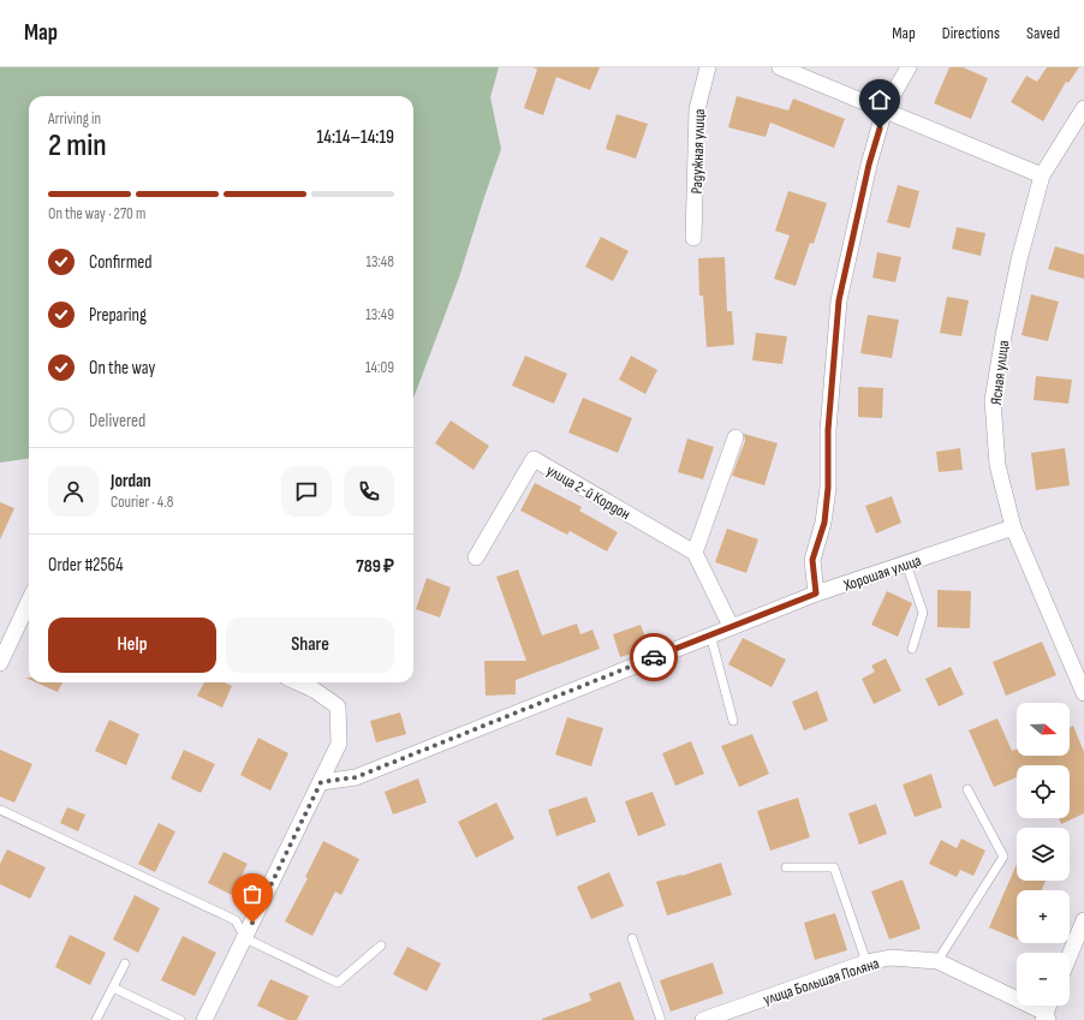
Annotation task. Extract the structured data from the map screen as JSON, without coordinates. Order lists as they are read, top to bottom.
{
  "streets": {
    "street": [
      "Радужная улица",
      "Ясная улица",
      "улица 2-й Кордон",
      "Хорошая улица",
      "улица Большая Поляна"
    ]
  },
  "crossings": [
    ["Ясная улица", "Хорошая улица"]
  ],
  "north": "right",
  "page": {
    "header": "Map",
    "nav": ["Map", "Directions", "Saved"],
    "heading": ["2 min", "Arriving in", "14:14–14:19"],
    "panel": [
      "Jordan",
      "Courier · 4.8",
      "Order #2564",
      "789 ₽"
    ],
    "bar": "On the way · 270 m",
    "list": [
      ["Confirmed", "13:48"],
      ["Preparing", "13:49"],
      ["On the way", "14:09"],
      "Delivered"
    ],
    "buttons": ["Help", "Share"],
    "map_buttons": ["+", "−"]
  }
}
